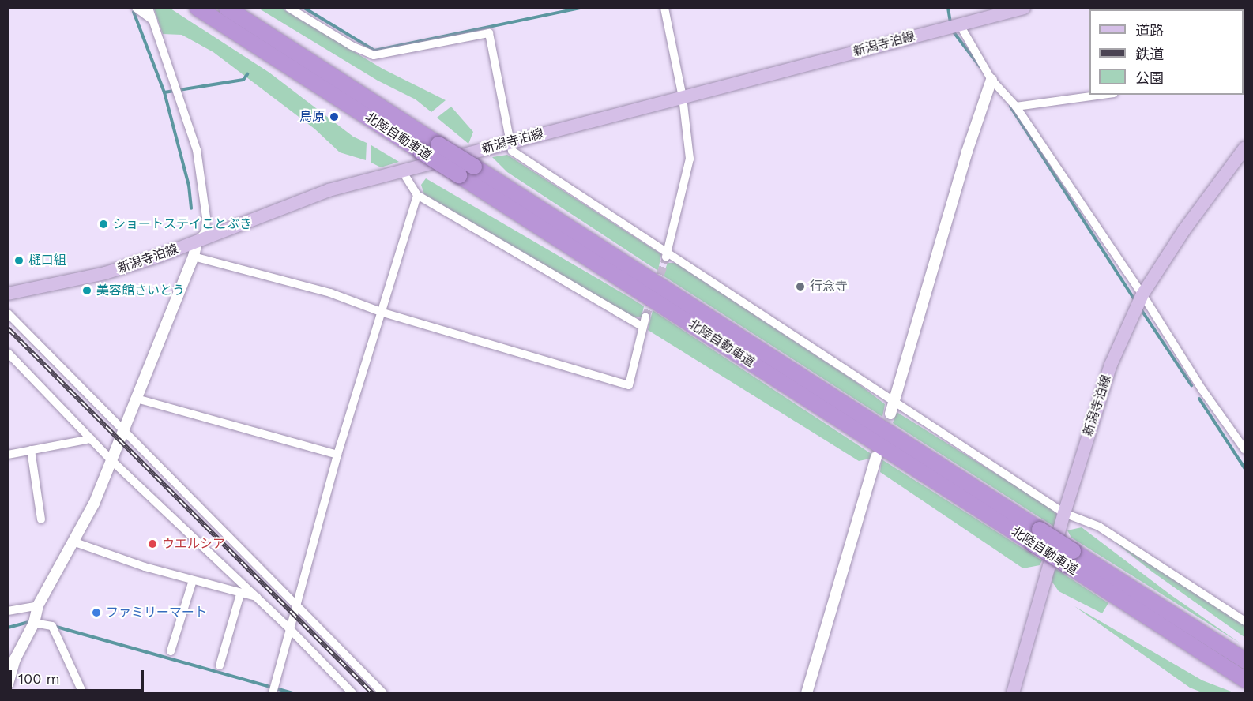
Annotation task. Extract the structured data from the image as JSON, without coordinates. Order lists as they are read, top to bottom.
{
  "streets": {
    "highway": ["北陸自動車道"],
    "main road": ["新潟寺泊線"]
  },
  "places": [
    "鳥原",
    "ショートステイことぶき",
    "樋口組",
    "行念寺",
    "美容館さいとう",
    "ウエルシア",
    "ファミリーマート"
  ],
  "legend": ["道路", "鉄道", "公園"],
  "scale_bar": "100 m"
}
